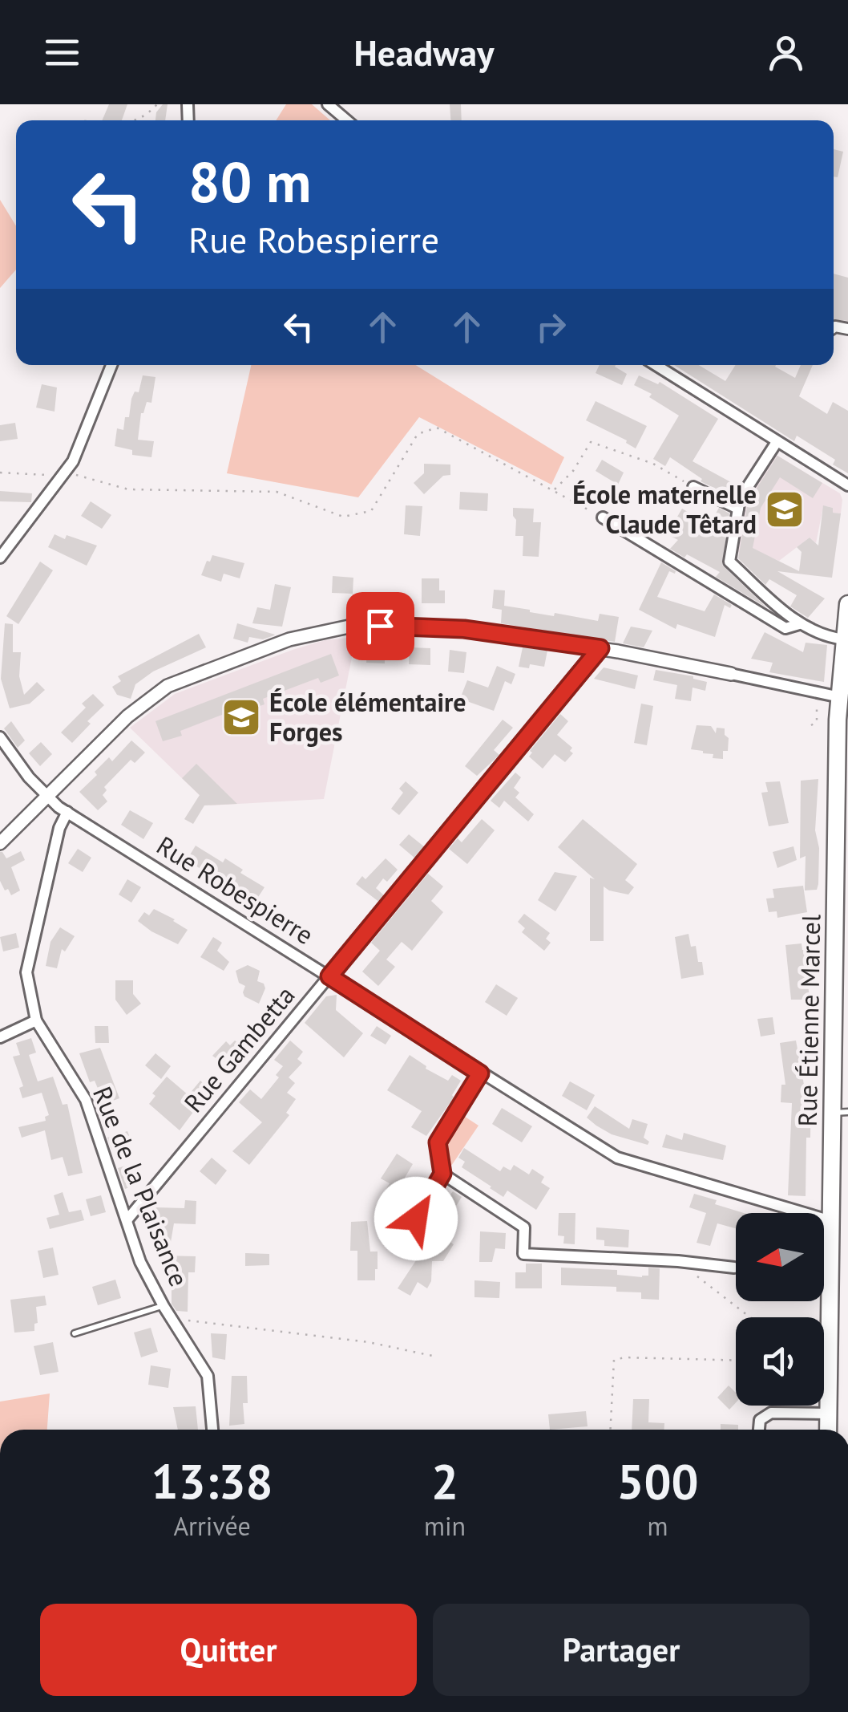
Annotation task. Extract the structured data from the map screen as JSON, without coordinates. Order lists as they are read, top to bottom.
{
  "streets": {
    "main road": ["Rue Étienne Marcel"],
    "street": ["Rue Robespierre", "Rue Gambetta", "Rue de la Plaisance"]
  },
  "crossings": [
    ["Rue Robespierre", "Rue Étienne Marcel"],
    ["Rue Robespierre", "Rue Gambetta"],
    ["Rue Robespierre", "Rue de la Plaisance"],
    ["Rue Gambetta", "Rue de la Plaisance"]
  ],
  "places": {
    "school or university": ["École maternelle Claude Têtard", "École élémentaire Forges"]
  },
  "north": "left",
  "page": {
    "header": "Headway",
    "turn": ["80 m", "Rue Robespierre"],
    "eta": [
      "13:38",
      "Arrivée",
      "2",
      "min",
      "500",
      "m"
    ],
    "buttons": ["Quitter", "Partager"]
  }
}
